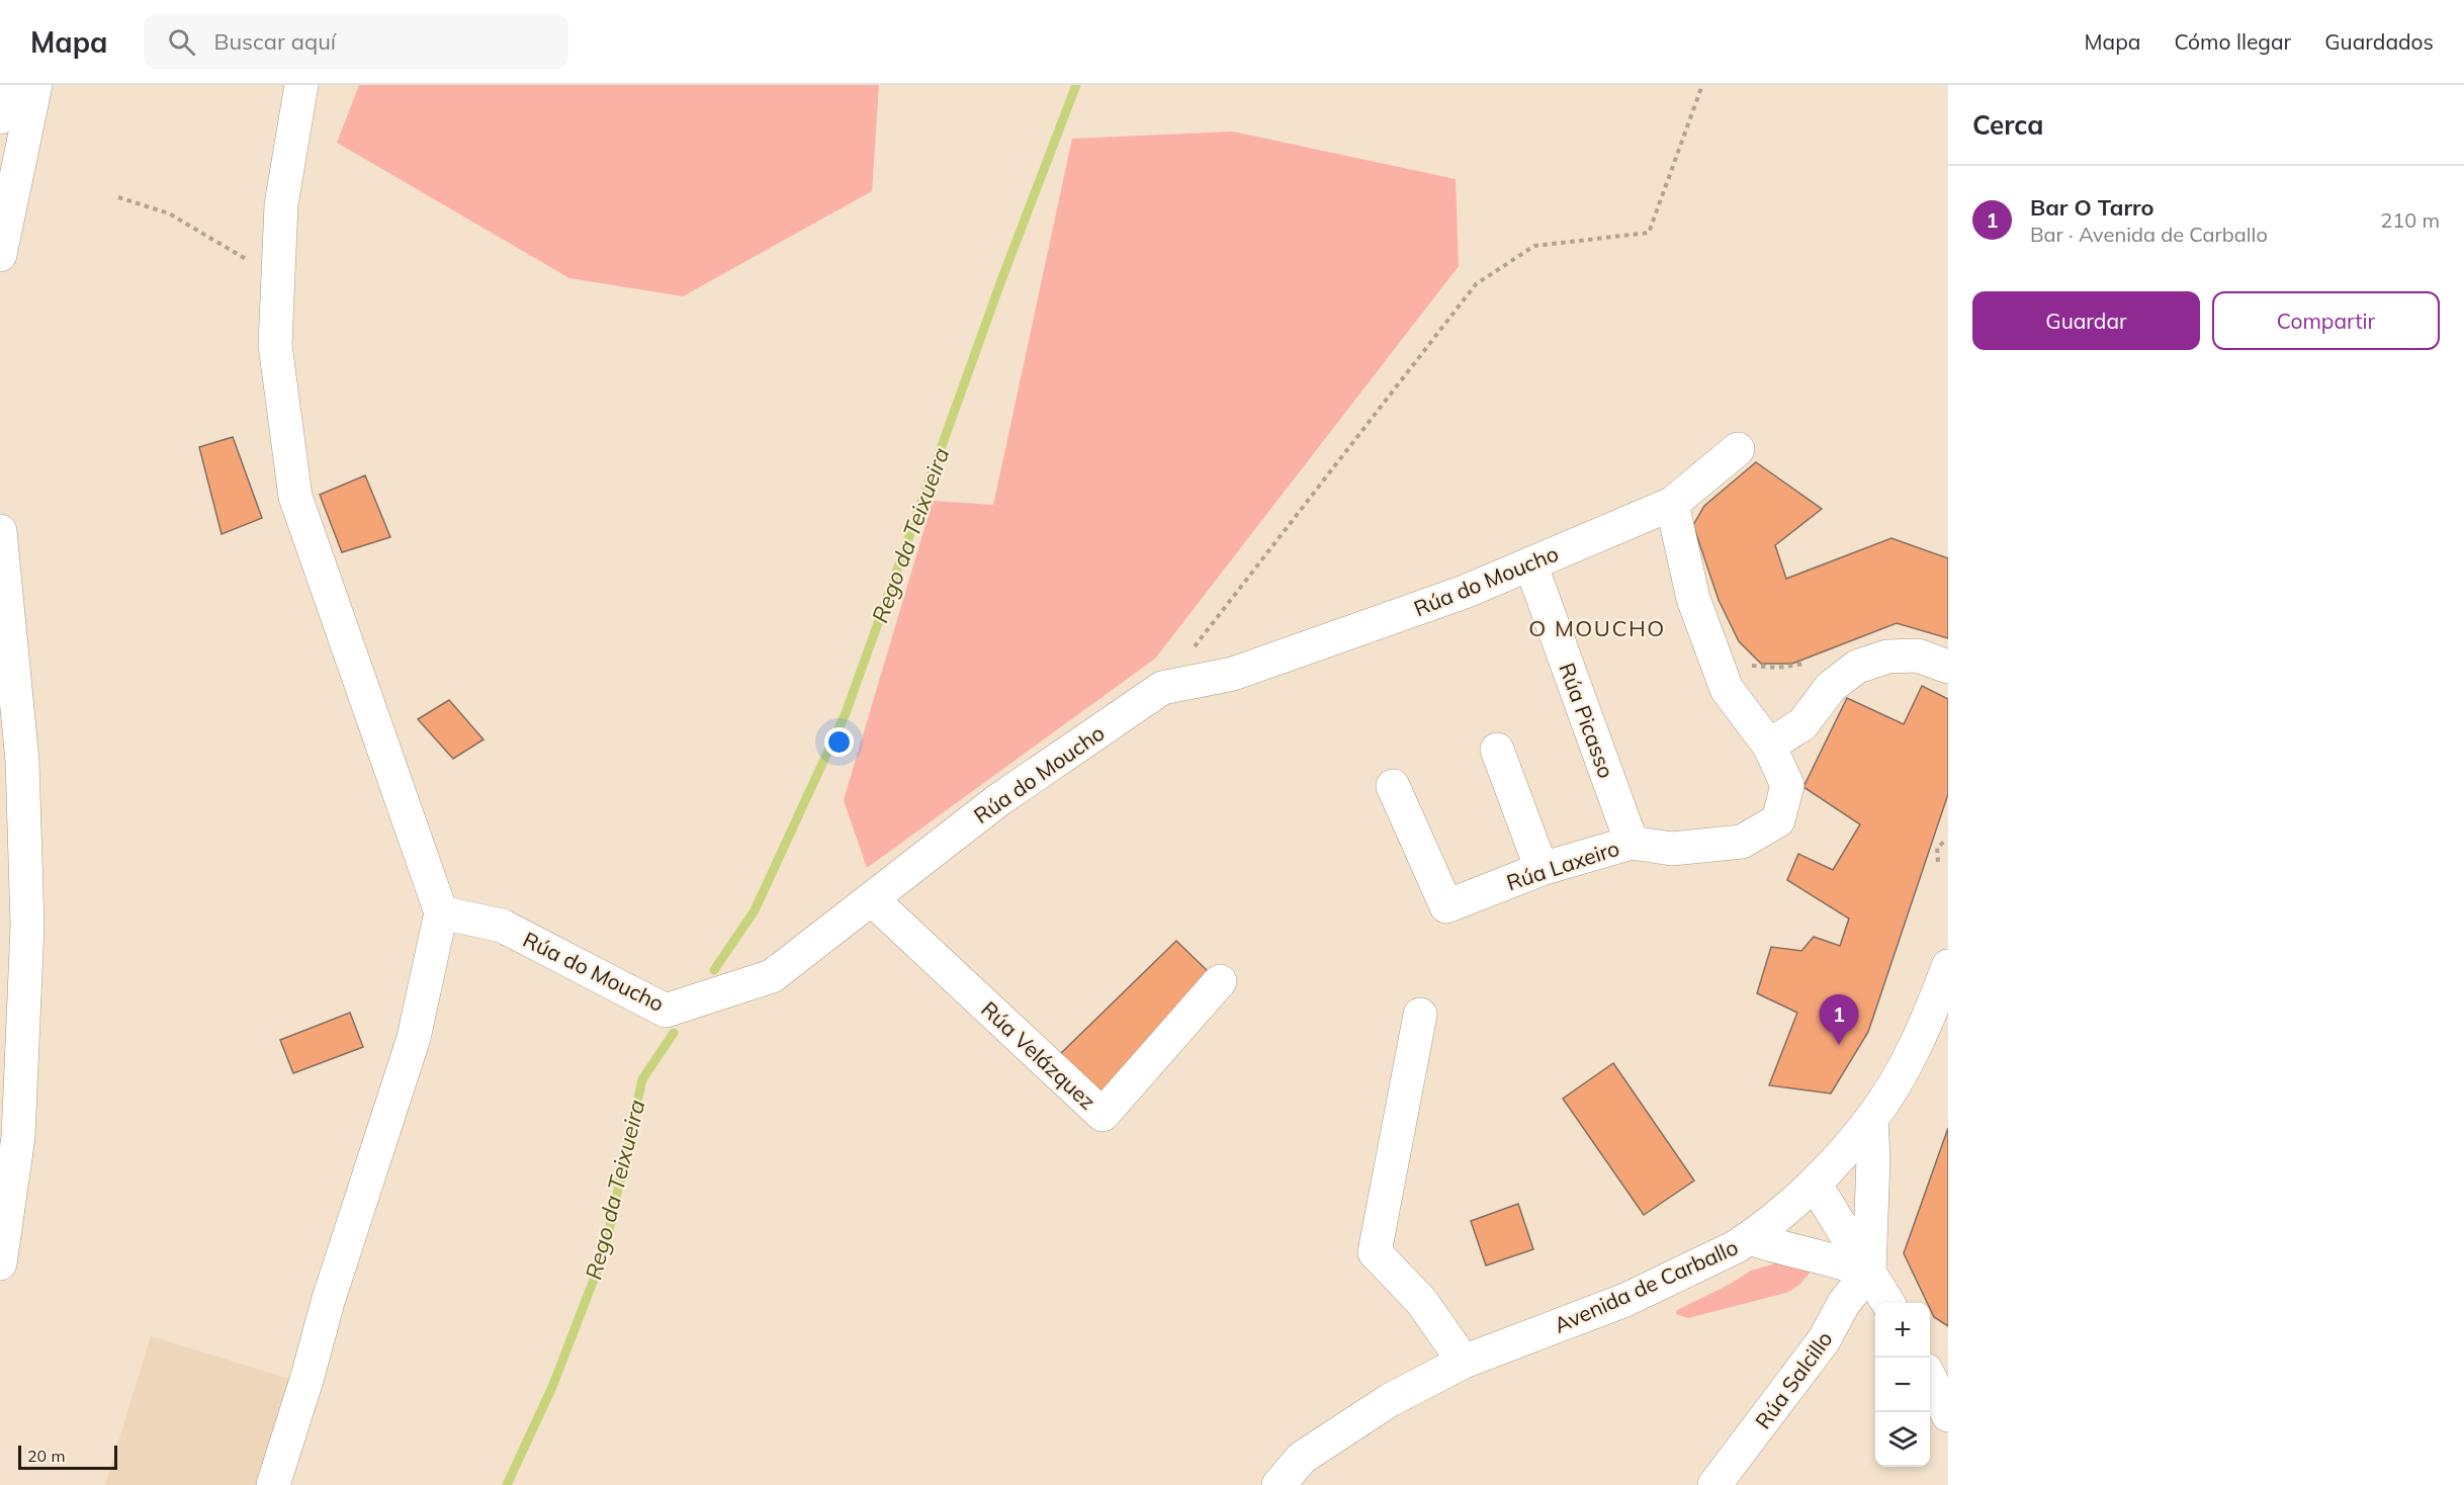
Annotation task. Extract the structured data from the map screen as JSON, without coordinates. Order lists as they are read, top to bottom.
{
  "streets": {
    "main road": [
      "Rúa do Moucho",
      "Rúa Picasso",
      "Rúa Laxeiro",
      "Rúa Velázquez",
      "Avenida de Carballo",
      "Rúa Salcillo"
    ]
  },
  "crossings": [
    ["Rúa do Moucho", "Rúa Picasso"],
    ["Rúa do Moucho", "Rúa Velázquez"],
    ["Rúa Picasso", "Rúa Laxeiro"]
  ],
  "districts": ["O MOUCHO"],
  "water": ["Rego da Teixueira"],
  "scale_bar": "20 m",
  "page": {
    "header": "Mapa",
    "search": "Buscar aquí",
    "nav": ["Mapa", "Cómo llegar", "Guardados"],
    "heading": "Cerca",
    "list": [
      {
        "mark": "1",
        "name": "Bar O Tarro",
        "note": "Bar · Avenida de Carballo",
        "value": "210 m"
      }
    ],
    "buttons": ["Guardar", "Compartir"],
    "pins": "1",
    "map_buttons": ["+", "−"],
    "scale": "20 m"
  }
}
